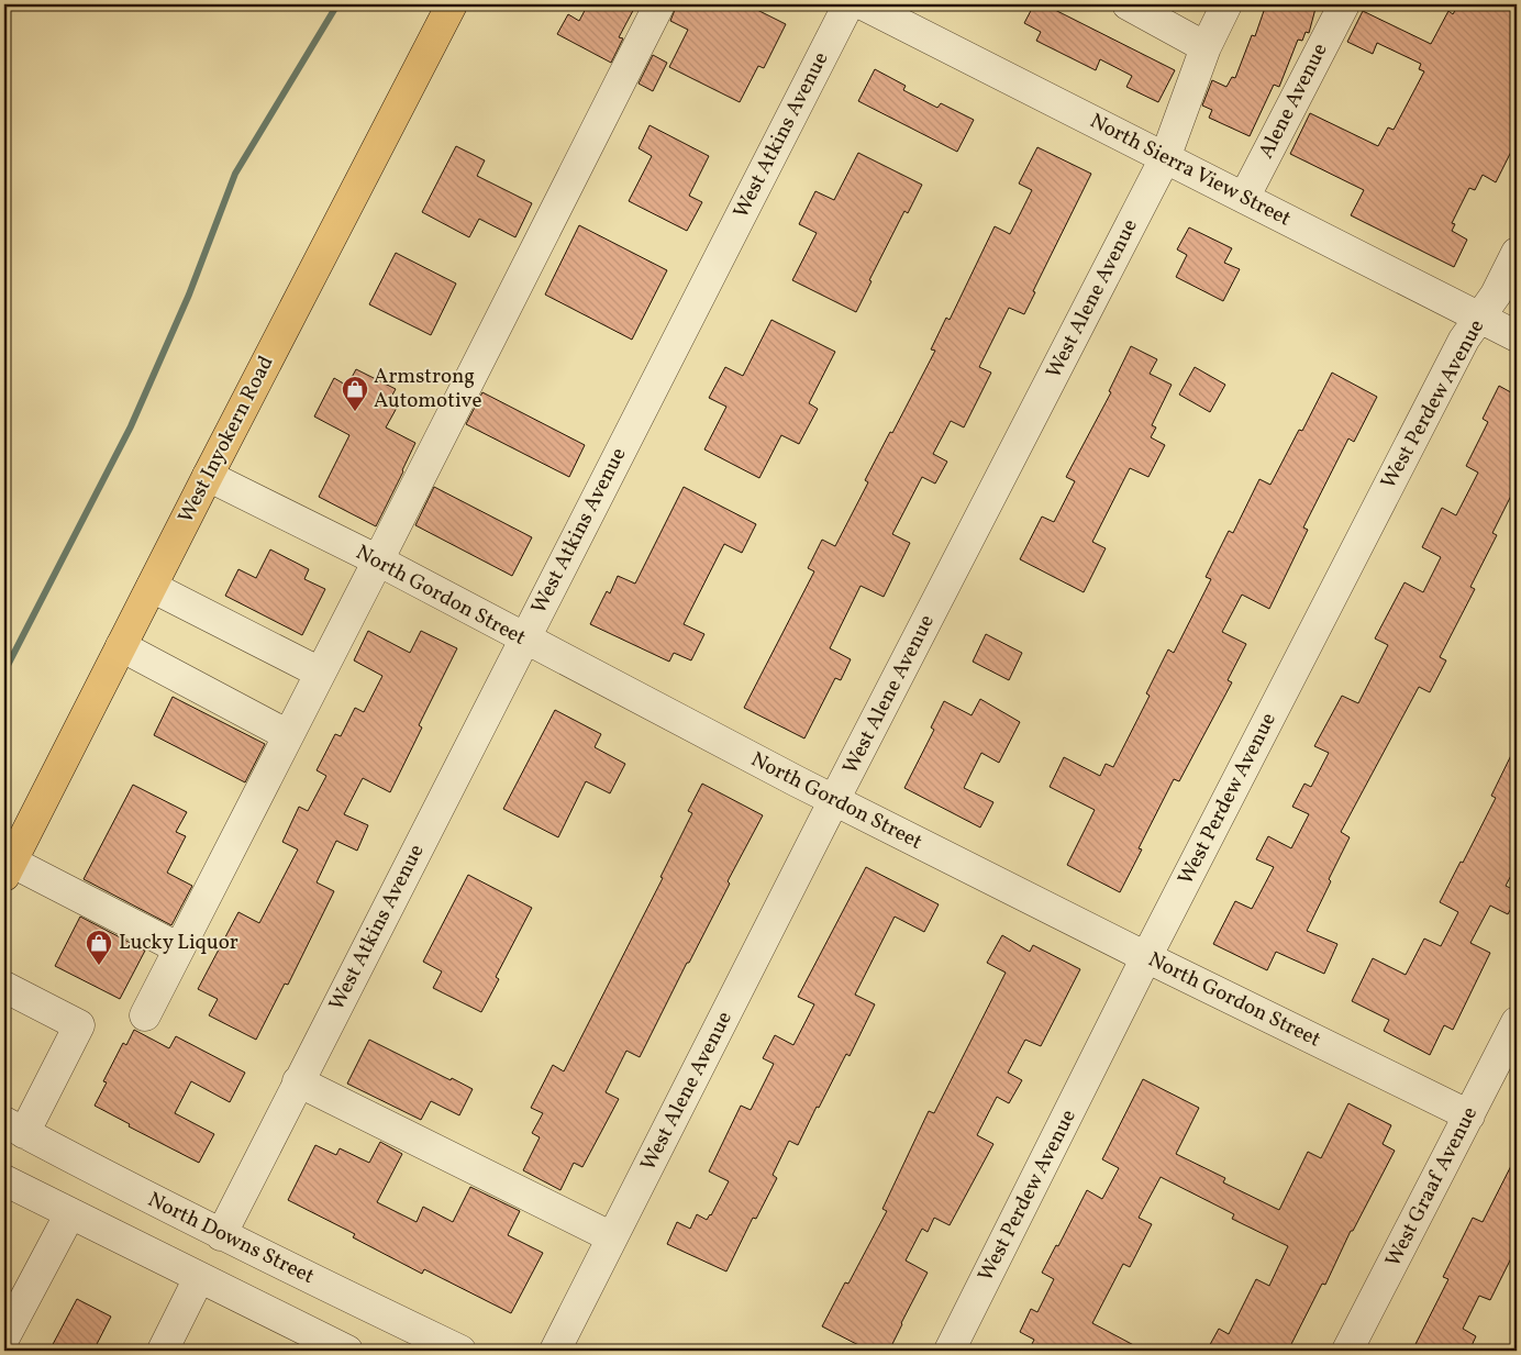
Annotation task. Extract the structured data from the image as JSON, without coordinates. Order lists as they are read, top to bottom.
{
  "streets": {
    "main road": ["West Inyokern Road"],
    "street": [
      "Alene Avenue",
      "West Atkins Avenue",
      "North Sierra View Street",
      "West Alene Avenue",
      "West Perdew Avenue",
      "North Gordon Street",
      "West Graaf Avenue",
      "North Downs Street"
    ]
  },
  "crossings": [
    ["Alene Avenue", "North Sierra View Street"],
    ["West Atkins Avenue", "North Gordon Street"],
    ["West Atkins Avenue", "North Downs Street"],
    ["North Sierra View Street", "West Alene Avenue"],
    ["North Sierra View Street", "West Perdew Avenue"],
    ["West Alene Avenue", "North Gordon Street"],
    ["West Perdew Avenue", "North Gordon Street"],
    ["West Inyokern Road", "North Gordon Street"],
    ["North Gordon Street", "West Graaf Avenue"]
  ],
  "places": {
    "shop": ["Armstrong Automotive", "Lucky Liquor"]
  }
}
